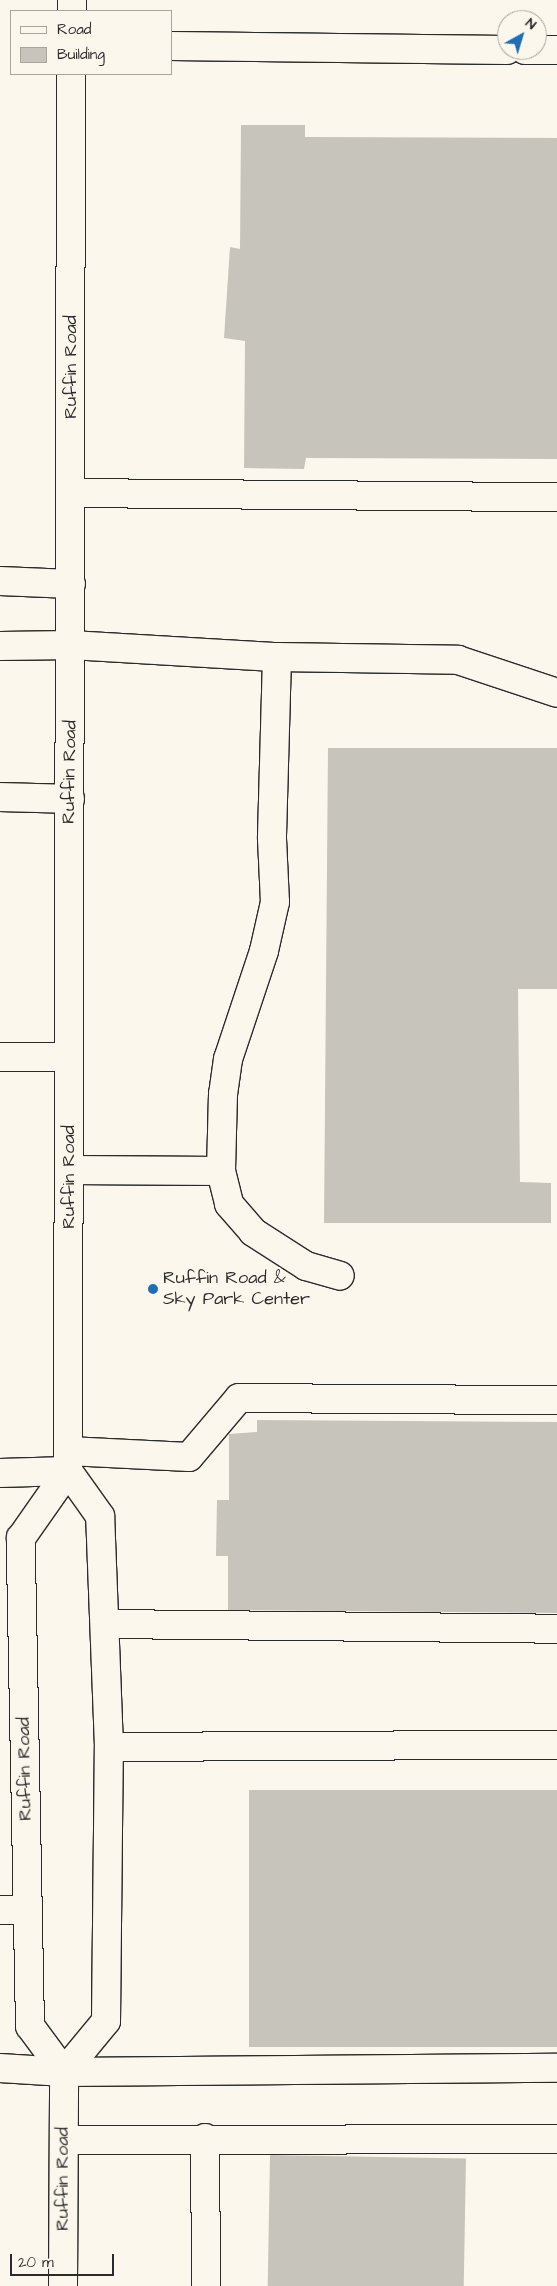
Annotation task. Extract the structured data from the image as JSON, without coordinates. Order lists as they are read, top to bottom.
{
  "streets": {
    "main road": ["Ruffin Road"]
  },
  "places": ["Ruffin Road & Sky Park Center"],
  "legend": ["Road", "Building"],
  "scale_bar": "20 m",
  "north": "top right"
}
